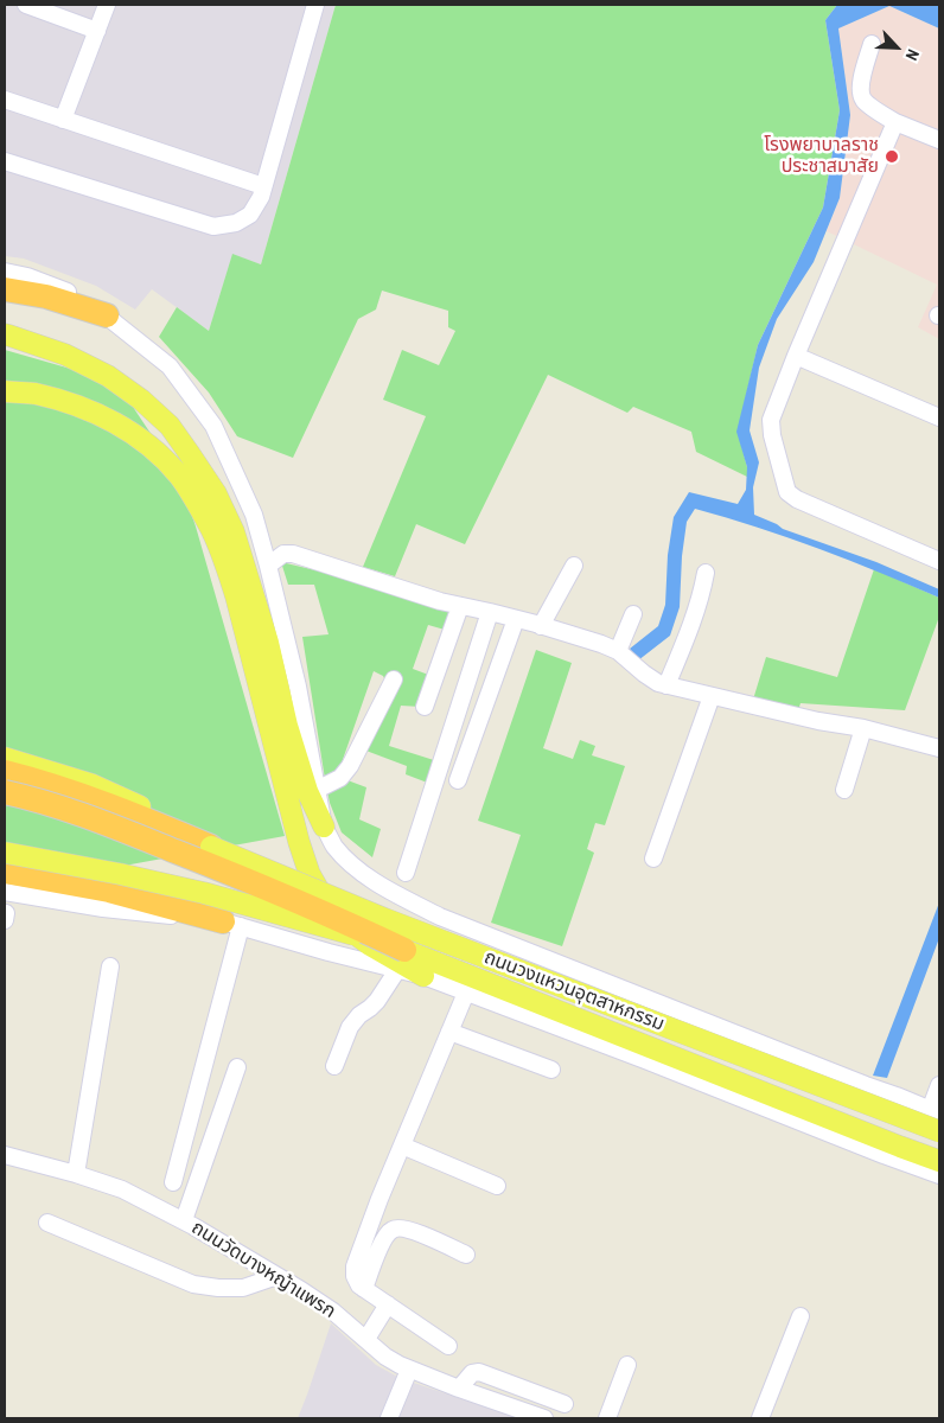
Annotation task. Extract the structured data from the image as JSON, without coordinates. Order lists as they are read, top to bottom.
{
  "streets": {
    "main road": ["ถนนวงแหวนอุตสาหกรรม"],
    "street": ["ถนนวัดบางหญ้าแพรก"]
  },
  "places": ["โรงพยาบาลราช ประชาสมาสัย"],
  "north": "bottom right"
}
